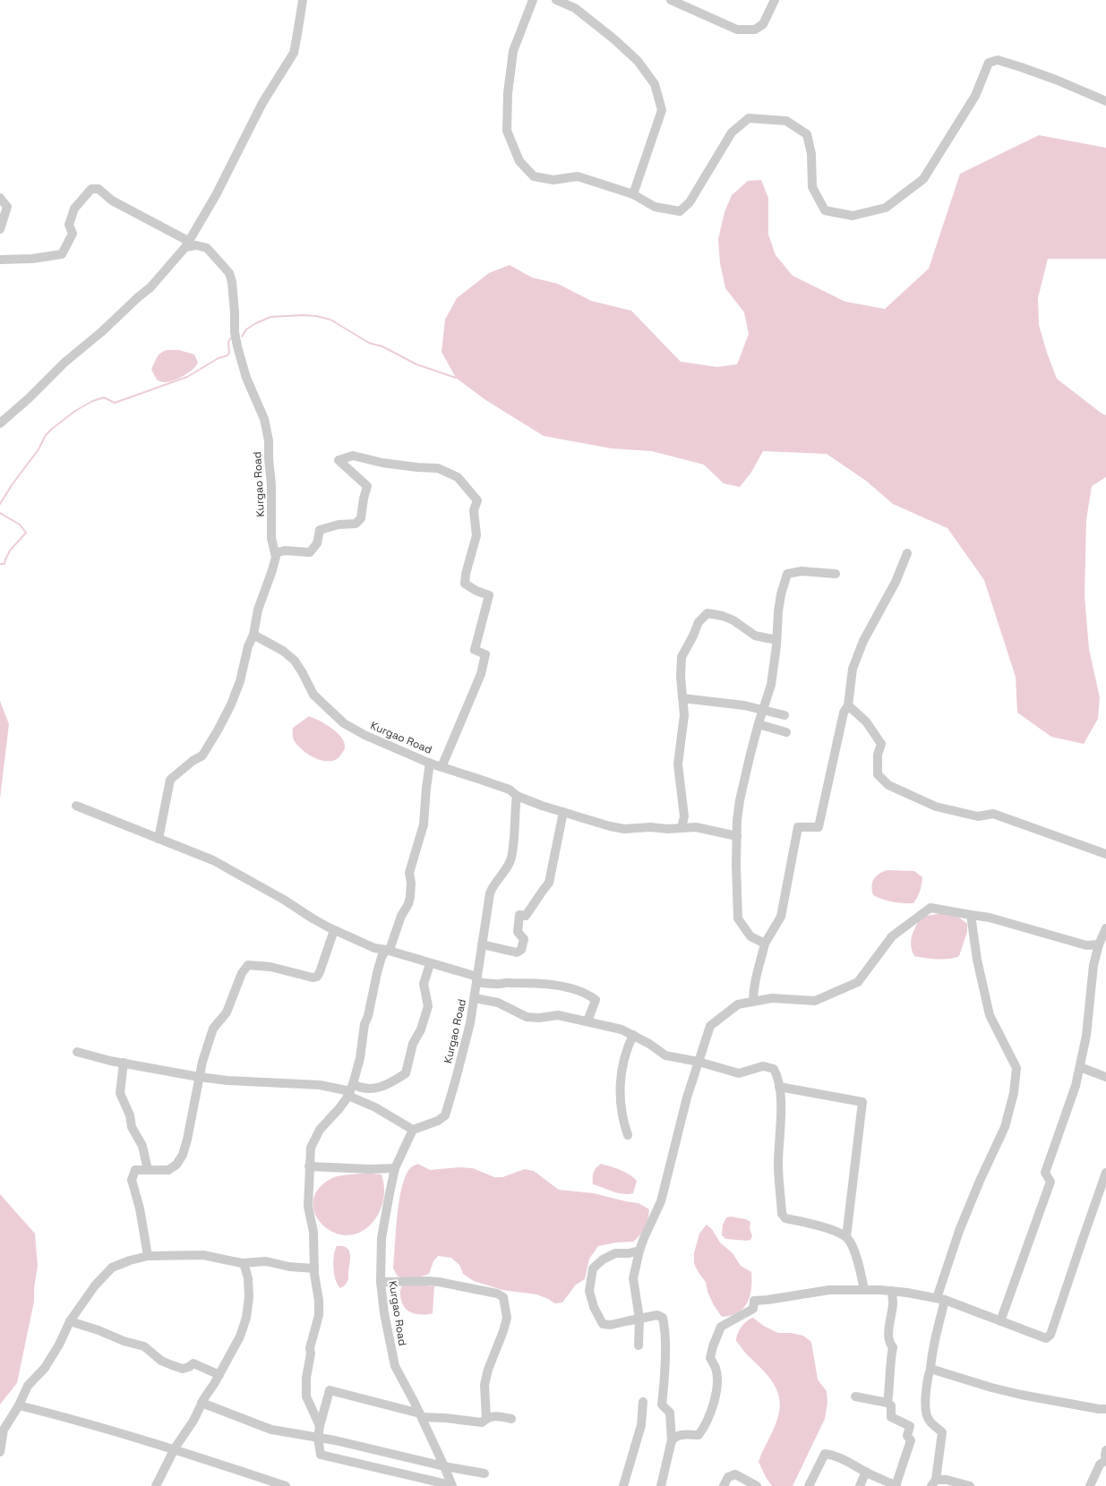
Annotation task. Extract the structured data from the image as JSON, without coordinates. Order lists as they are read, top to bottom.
{
  "streets": {
    "street": ["Kurgao Road"]
  }
}
